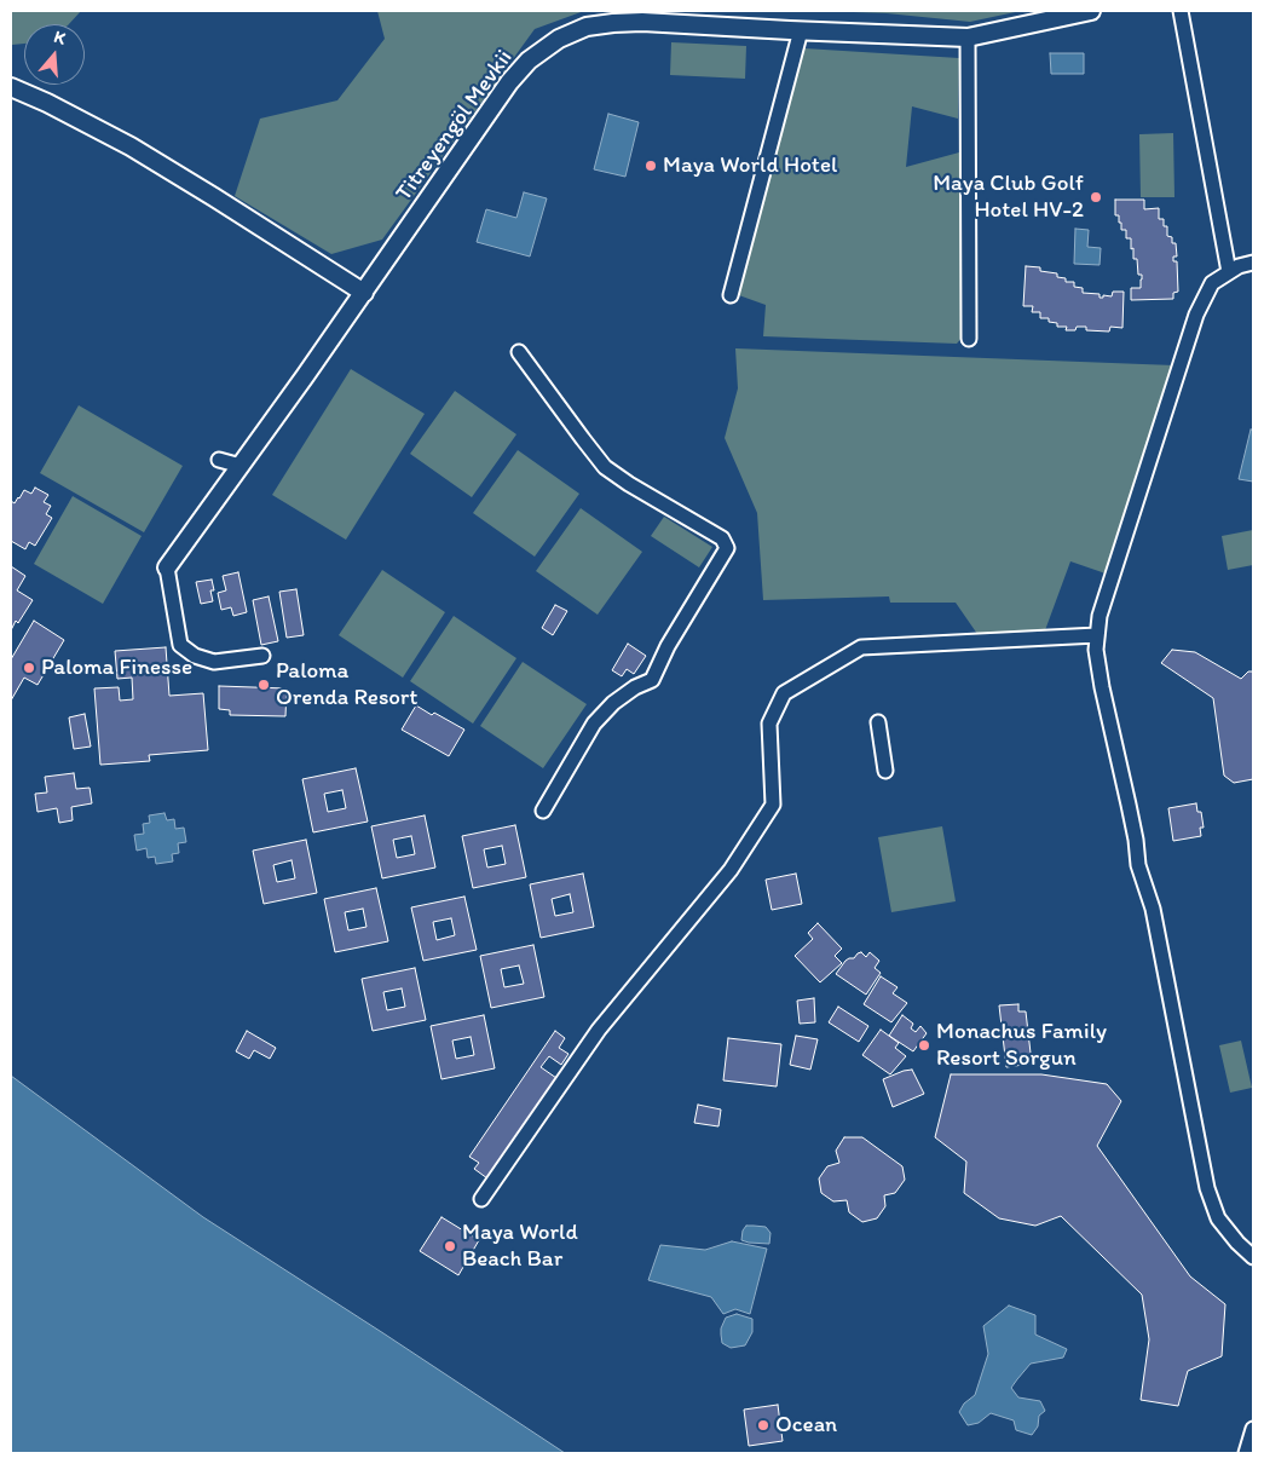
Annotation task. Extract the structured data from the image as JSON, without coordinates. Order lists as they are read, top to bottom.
{
  "streets": {
    "street": ["Titreyengöl Mevkii"]
  },
  "places": [
    "Maya World Hotel",
    "Maya Club Golf Hotel HV-2",
    "Paloma Finesse",
    "Paloma Orenda Resort",
    "Monachus Family Resort Sorgun",
    "Maya World Beach Bar",
    "Ocean"
  ],
  "north": "top"
}
